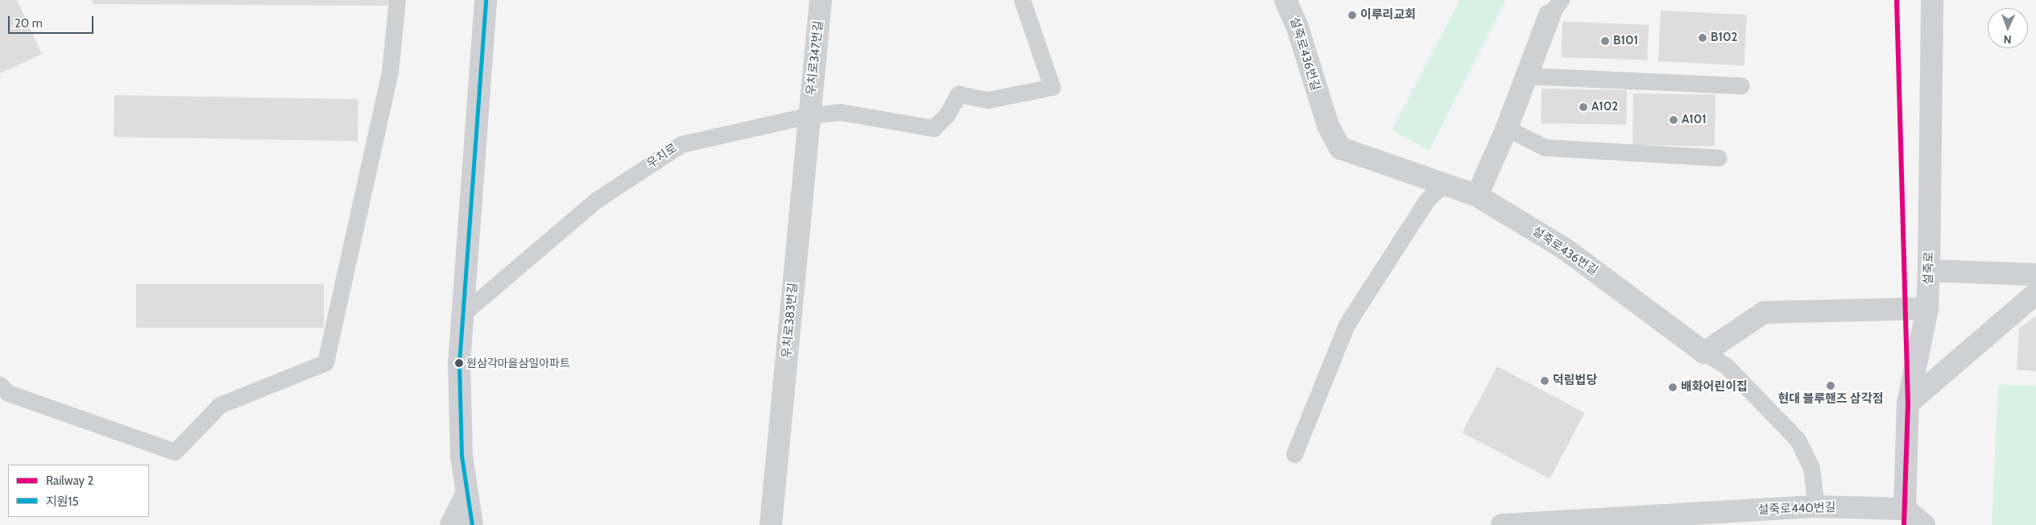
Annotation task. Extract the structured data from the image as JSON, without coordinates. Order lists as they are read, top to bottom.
{
  "streets": {
    "main road": ["설죽로"],
    "street": [
      "설죽로436번길",
      "우치로347번길",
      "우치로383번길",
      "설죽로440번길"
    ],
    "lane": ["우치로"]
  },
  "crossings": [
    ["우치로347번길", "우치로"],
    ["우치로347번길", "우치로383번길"],
    ["우치로", "우치로383번길"],
    ["설죽로", "설죽로440번길"]
  ],
  "places": [
    "이루리교회",
    "B102",
    "B101",
    "A102",
    "A101",
    "원삼각마을삼일아파트",
    "덕림법당",
    "현대 블루핸즈 삼각점",
    "배화어린이집"
  ],
  "lines": ["rail line 2", "transit line 지원15"],
  "legend": ["Railway 2", "지원15"],
  "scale_bar": "20 m",
  "north": "bottom"
}
